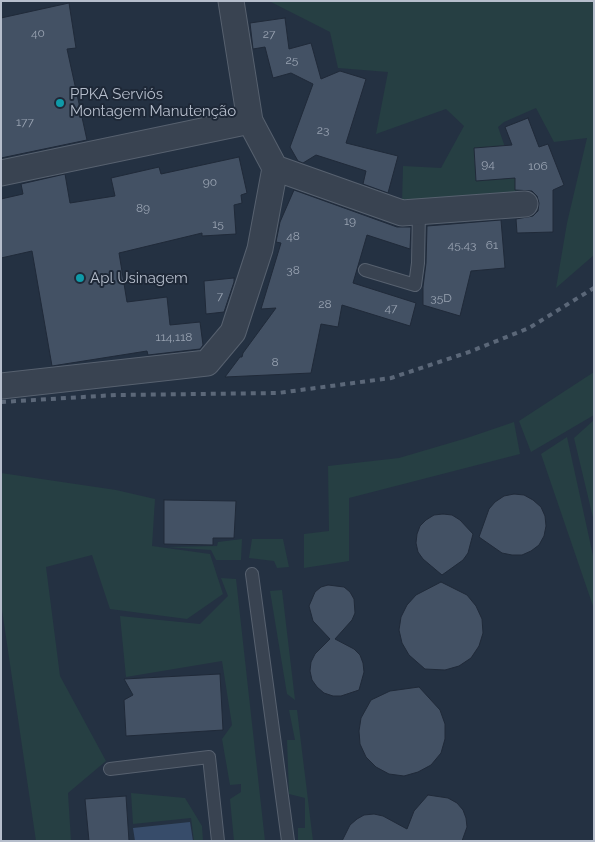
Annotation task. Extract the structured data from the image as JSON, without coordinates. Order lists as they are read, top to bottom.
{
  "places": ["PPKA Serviós Montagem Manutenção", "Apl Usinagem"],
  "house_numbers": [
    "40",
    "27",
    "25",
    "177",
    "23",
    "94",
    "106",
    "90",
    "89",
    "19",
    "15",
    "48",
    "45,43",
    "61",
    "38",
    "7",
    "35D",
    "28",
    "47",
    "114,118",
    "8"
  ]
}
